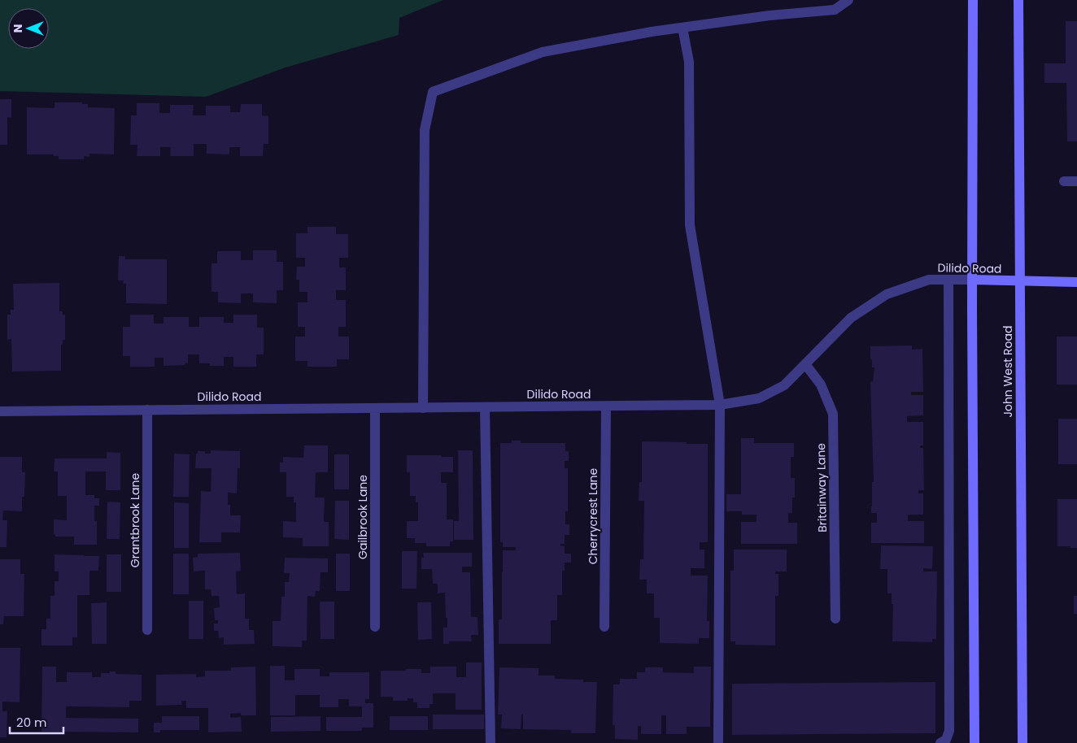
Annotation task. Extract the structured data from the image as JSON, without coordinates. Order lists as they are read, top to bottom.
{
  "streets": {
    "main road": ["Dilido Road", "John West Road"],
    "street": [
      "Britainway Lane",
      "Cherrycrest Lane",
      "Gailbrook Lane",
      "Grantbrook Lane"
    ]
  },
  "crossings": [
    ["Dilido Road", "John West Road"],
    ["Dilido Road", "Britainway Lane"],
    ["Dilido Road", "Cherrycrest Lane"],
    ["Dilido Road", "Gailbrook Lane"],
    ["Dilido Road", "Grantbrook Lane"]
  ],
  "scale_bar": "20 m",
  "north": "left"
}
